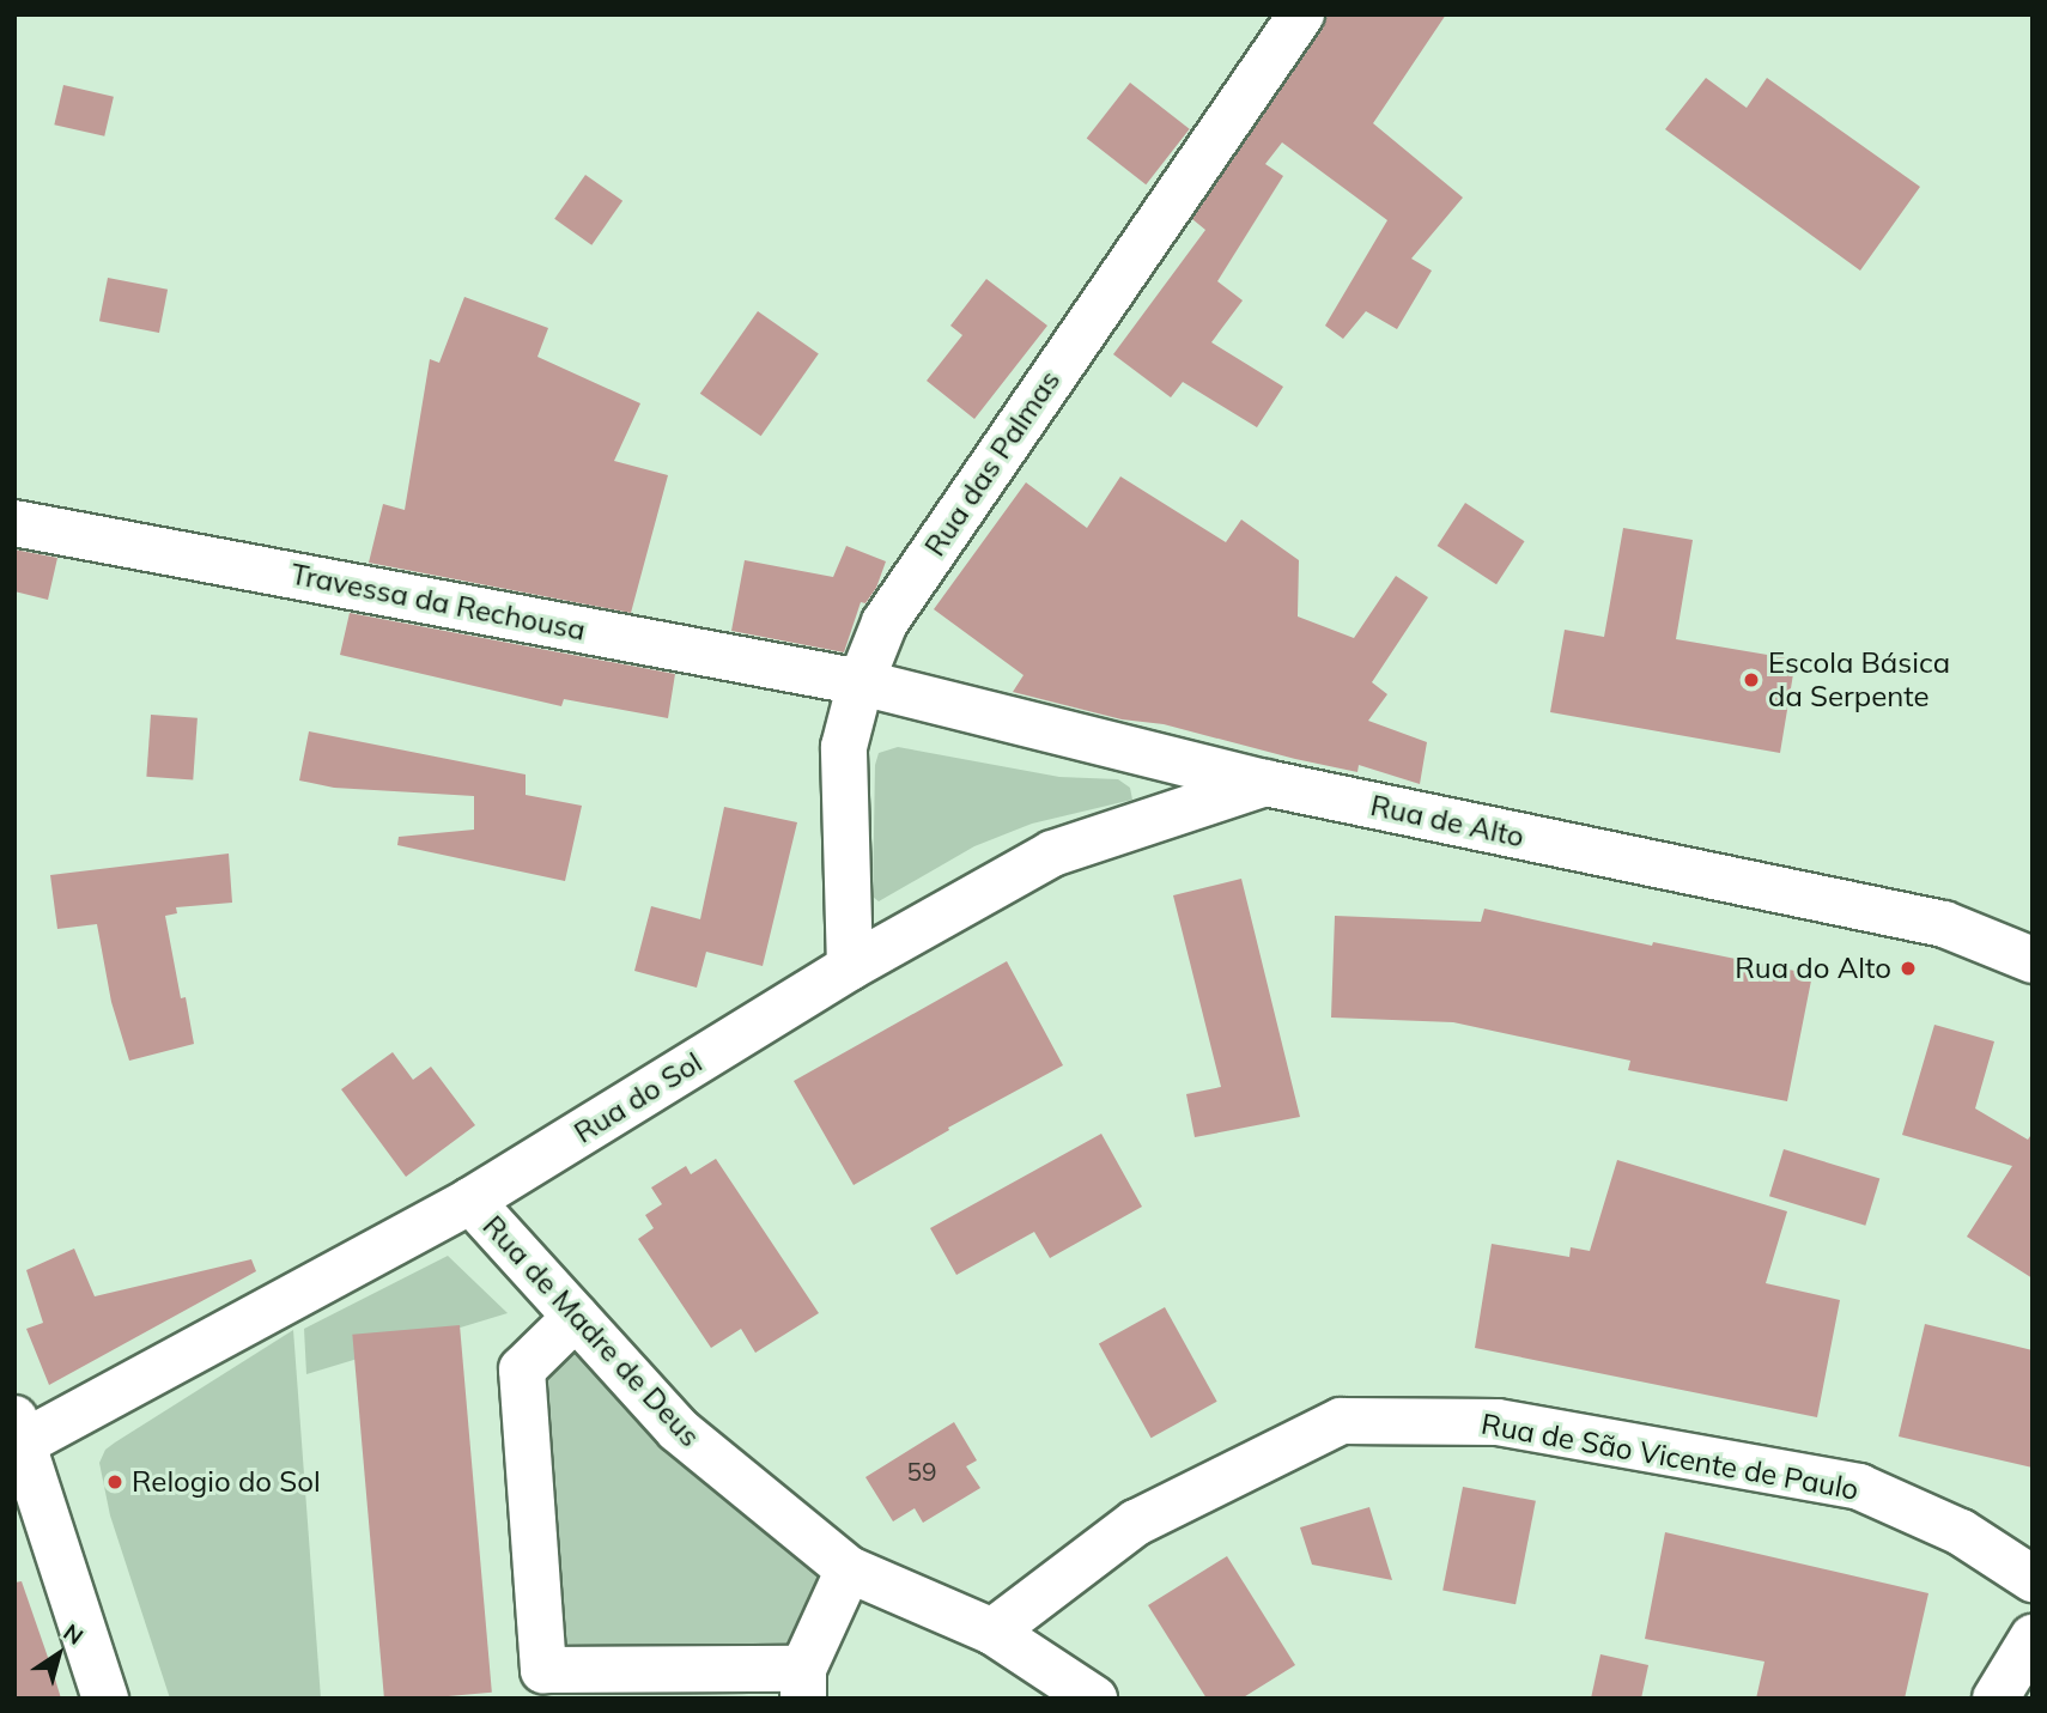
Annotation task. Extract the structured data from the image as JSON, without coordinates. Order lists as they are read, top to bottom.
{
  "streets": {
    "street": [
      "Rua das Palmas",
      "Travessa da Rechousa",
      "Rua de Alto",
      "Rua do Sol",
      "Rua de Madre de Deus",
      "Rua de São Vicente de Paulo"
    ]
  },
  "crossings": [
    ["Rua das Palmas", "Travessa da Rechousa"],
    ["Rua das Palmas", "Rua de Alto"],
    ["Rua das Palmas", "Rua do Sol"],
    ["Travessa da Rechousa", "Rua de Alto"],
    ["Rua de Alto", "Rua do Sol"],
    ["Rua do Sol", "Rua de Madre de Deus"],
    ["Rua de Madre de Deus", "Rua de São Vicente de Paulo"]
  ],
  "places": ["Escola Básica da Serpente", "Rua do Alto", "Relogio do Sol"],
  "house_numbers": ["59"],
  "north": "top right"
}
